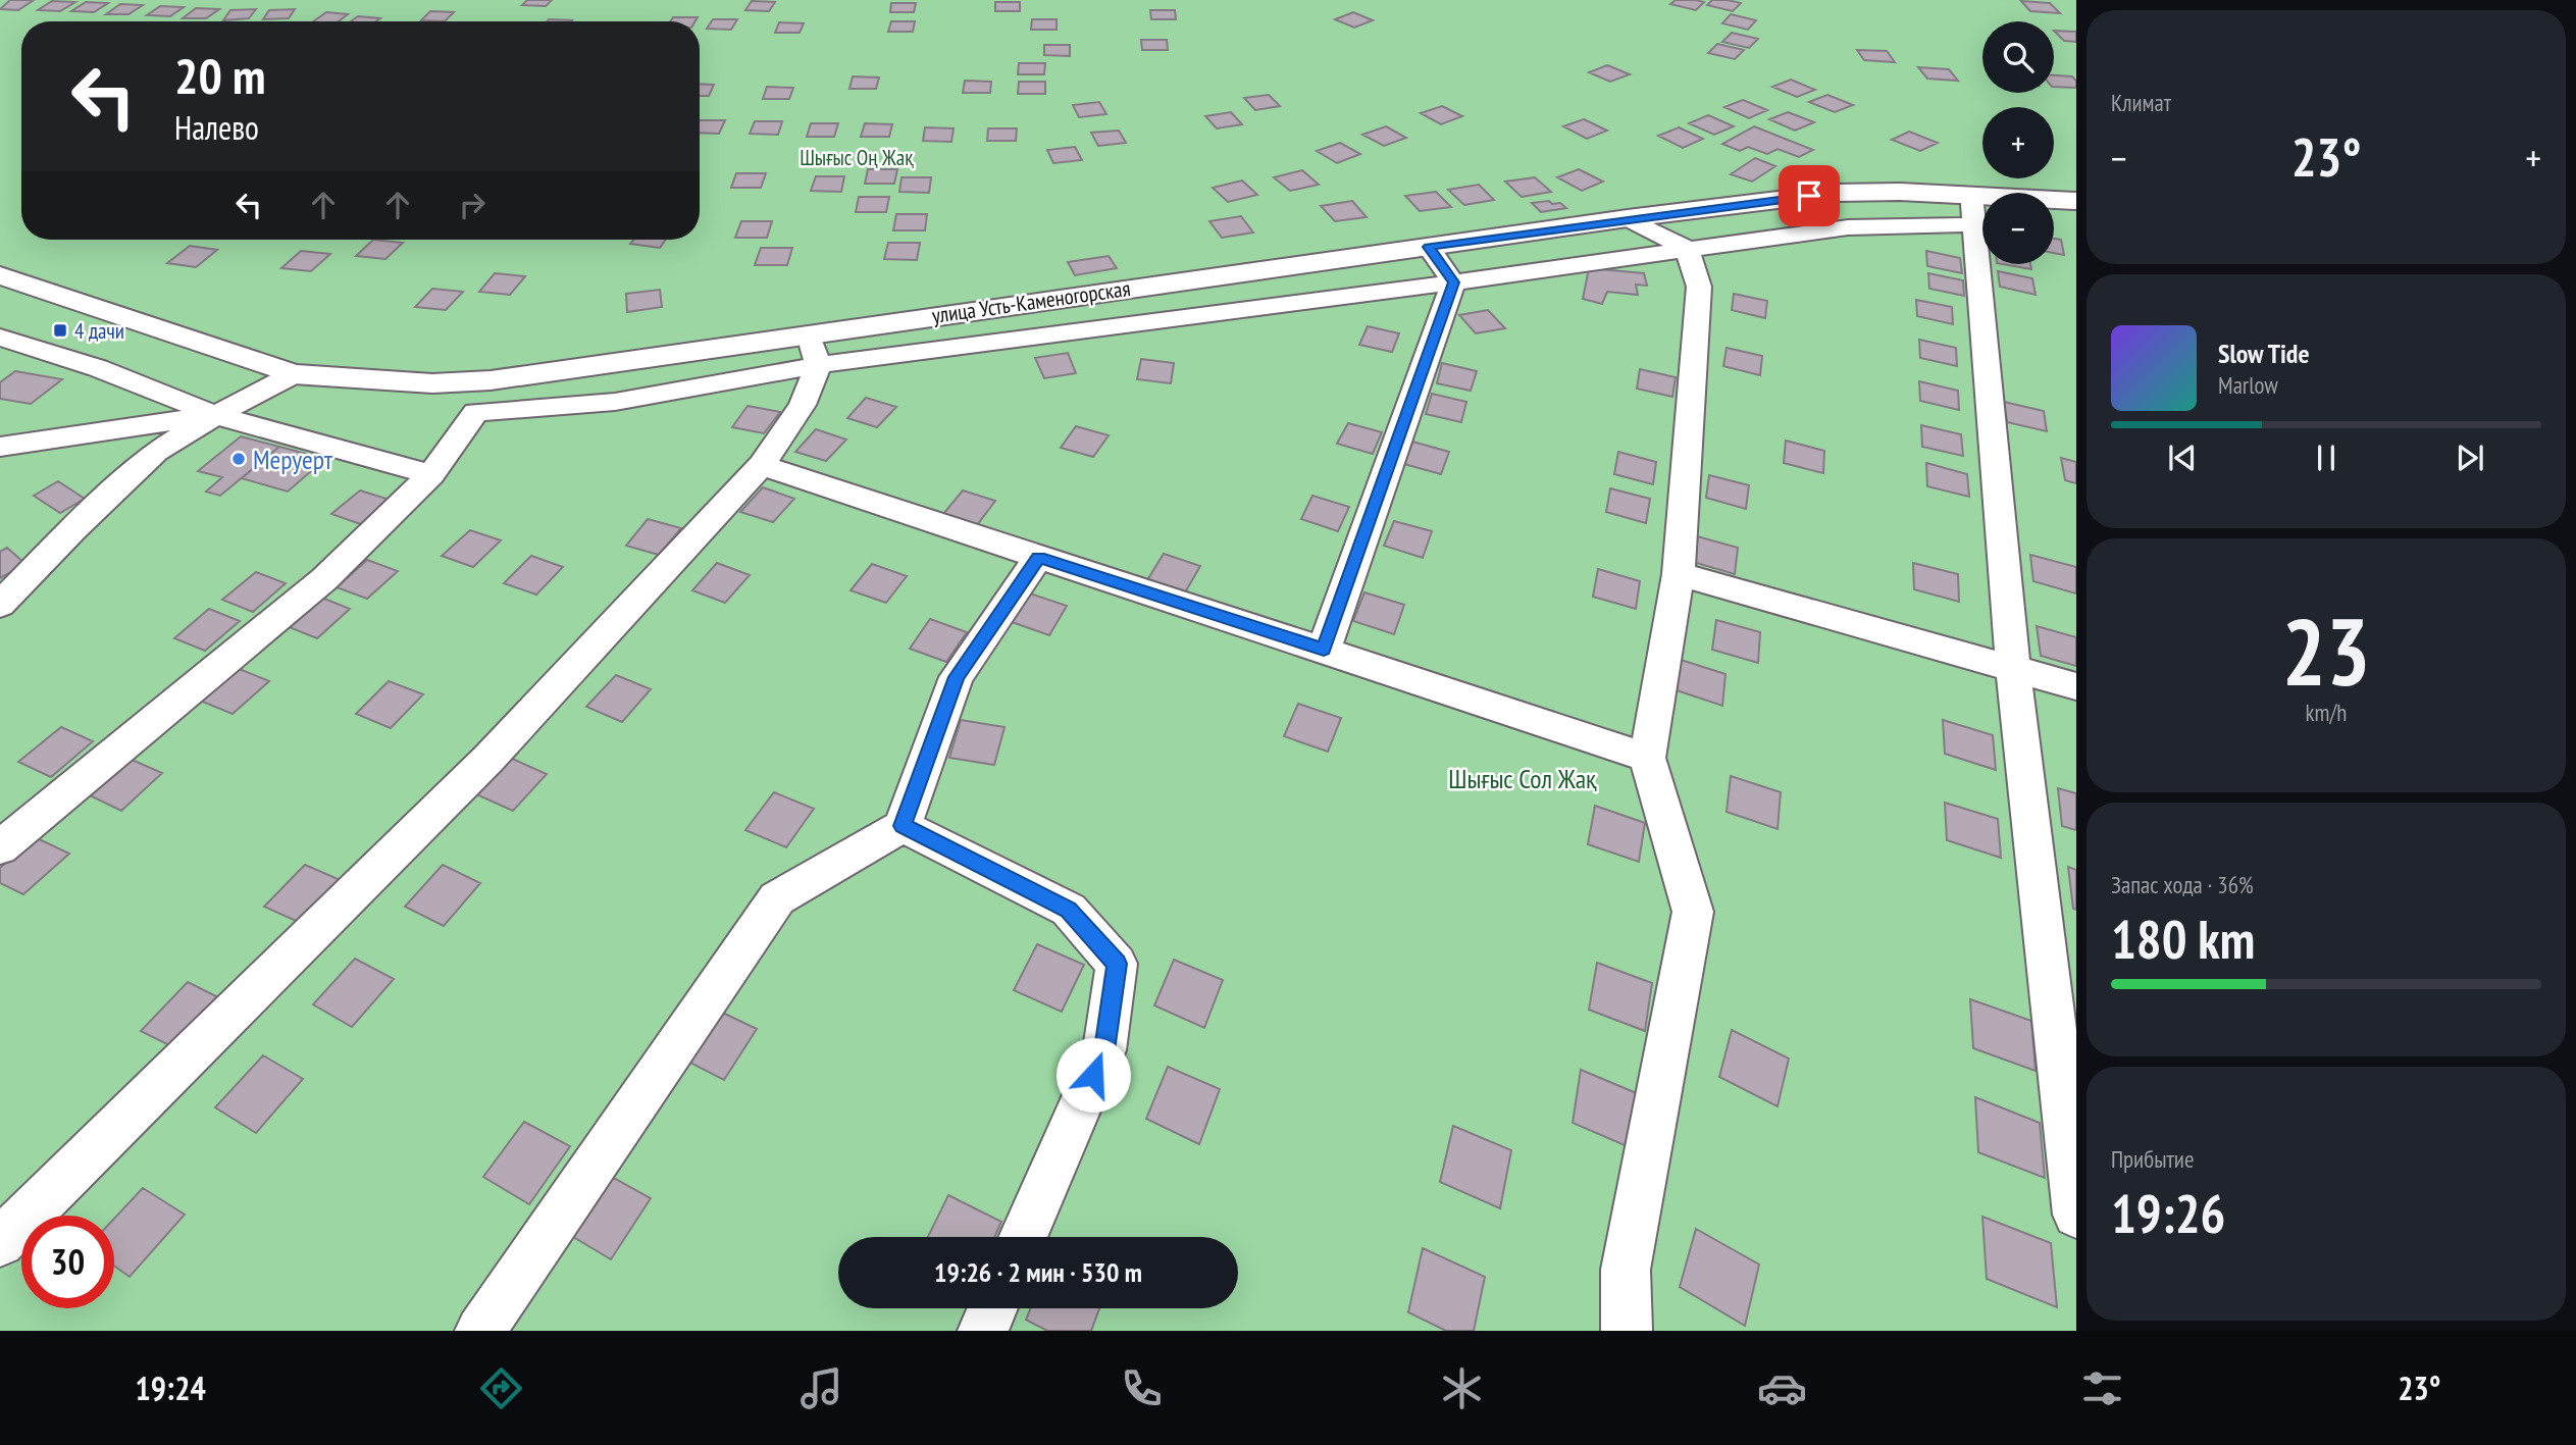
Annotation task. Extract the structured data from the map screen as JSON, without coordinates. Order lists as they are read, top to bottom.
{
  "streets": {
    "street": ["улица Усть-Каменогорская"]
  },
  "parks": ["Шығыс Оң Жақ", "Шығыс Сол Жақ"],
  "places": {
    "transit": ["4 дачи"],
    "other": ["Меруерт"]
  },
  "page": {
    "tile": [
      "Климат",
      ["23", "km/h"],
      ["Запас хода · 36%", "180 km"],
      ["Прибытие", "19:26"]
    ],
    "map_buttons": ["+", "−"],
    "turn": ["20 m", "Налево"],
    "heat": ["−", "23°", "+"],
    "song": ["Slow Tide", "Marlow"],
    "limit": "30",
    "trip": "19:26 · 2 мин · 530 m",
    "tabs": ["19:24", "23°"]
  }
}
